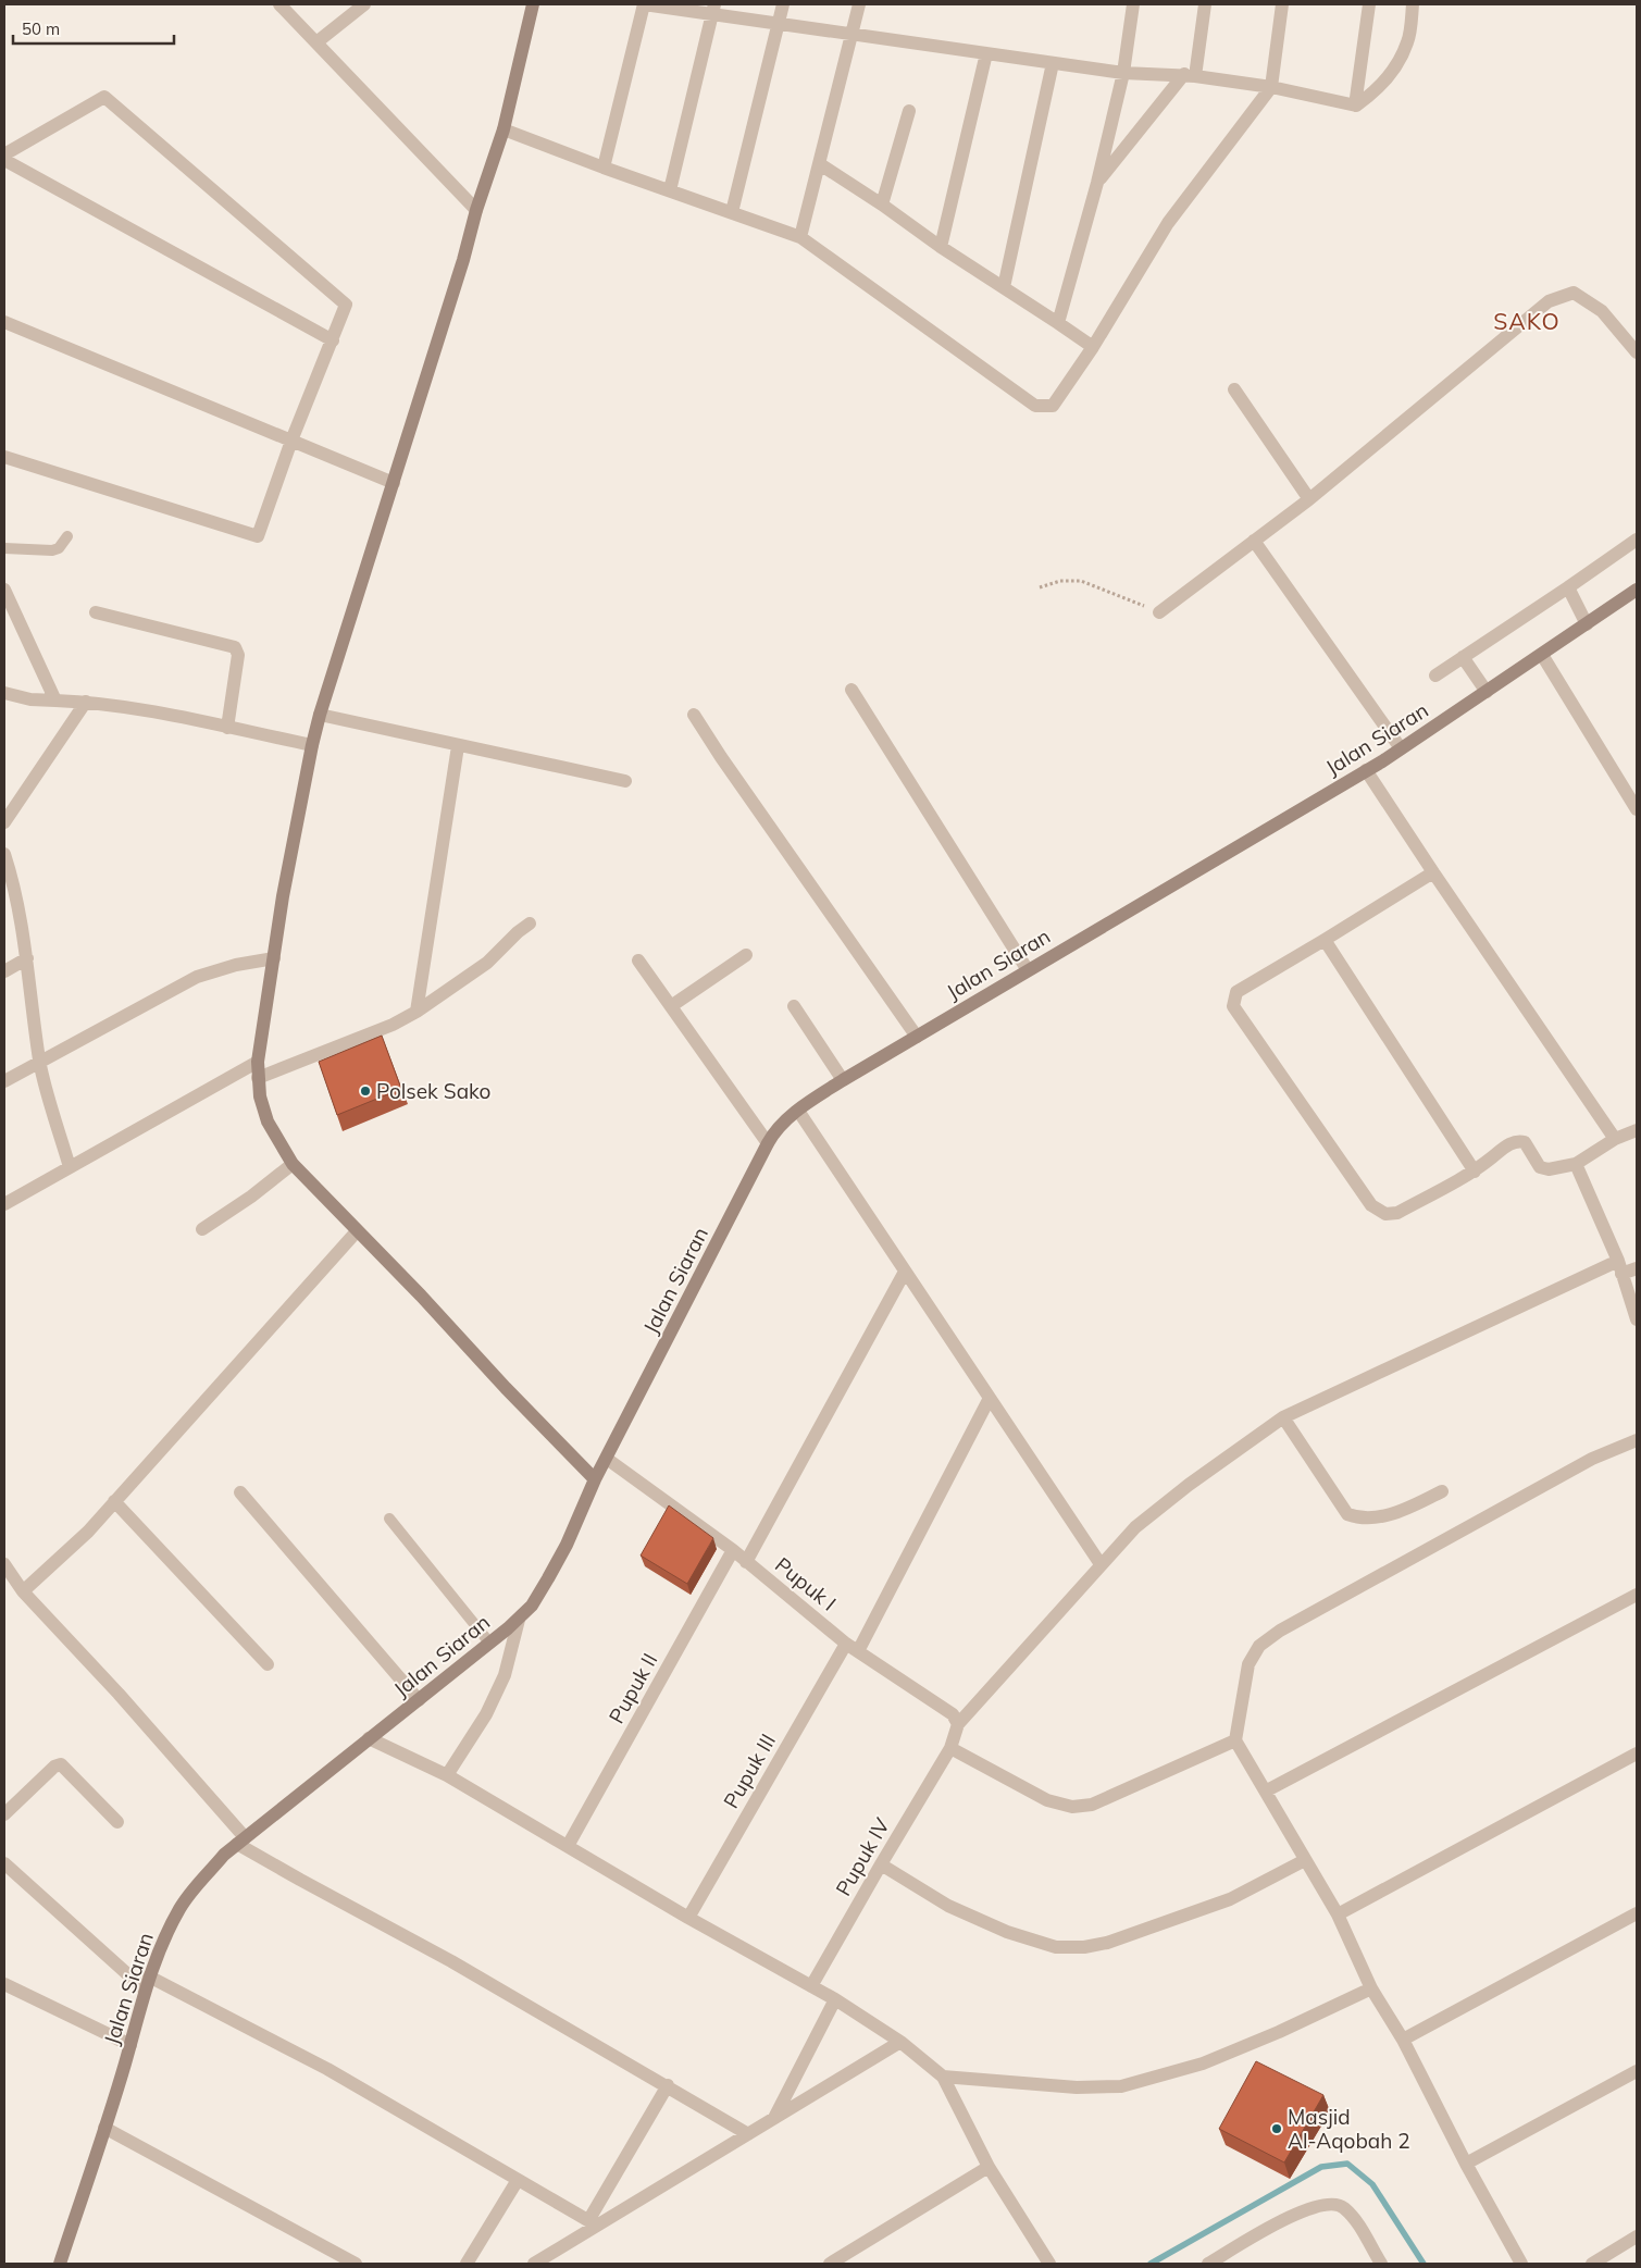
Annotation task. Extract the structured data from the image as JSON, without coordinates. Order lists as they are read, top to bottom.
{
  "streets": {
    "street": [
      "Jalan Siaran",
      "Pupuk I",
      "Pupuk II",
      "Pupuk III",
      "Pupuk IV"
    ]
  },
  "crossings": [
    ["Jalan Siaran", "Pupuk I"],
    ["Pupuk I", "Pupuk II"],
    ["Pupuk I", "Pupuk III"]
  ],
  "districts": ["SAKO"],
  "places": ["Polsek Sako", "Masjid Al-Aqobah 2"],
  "scale_bar": "50 m"
}
